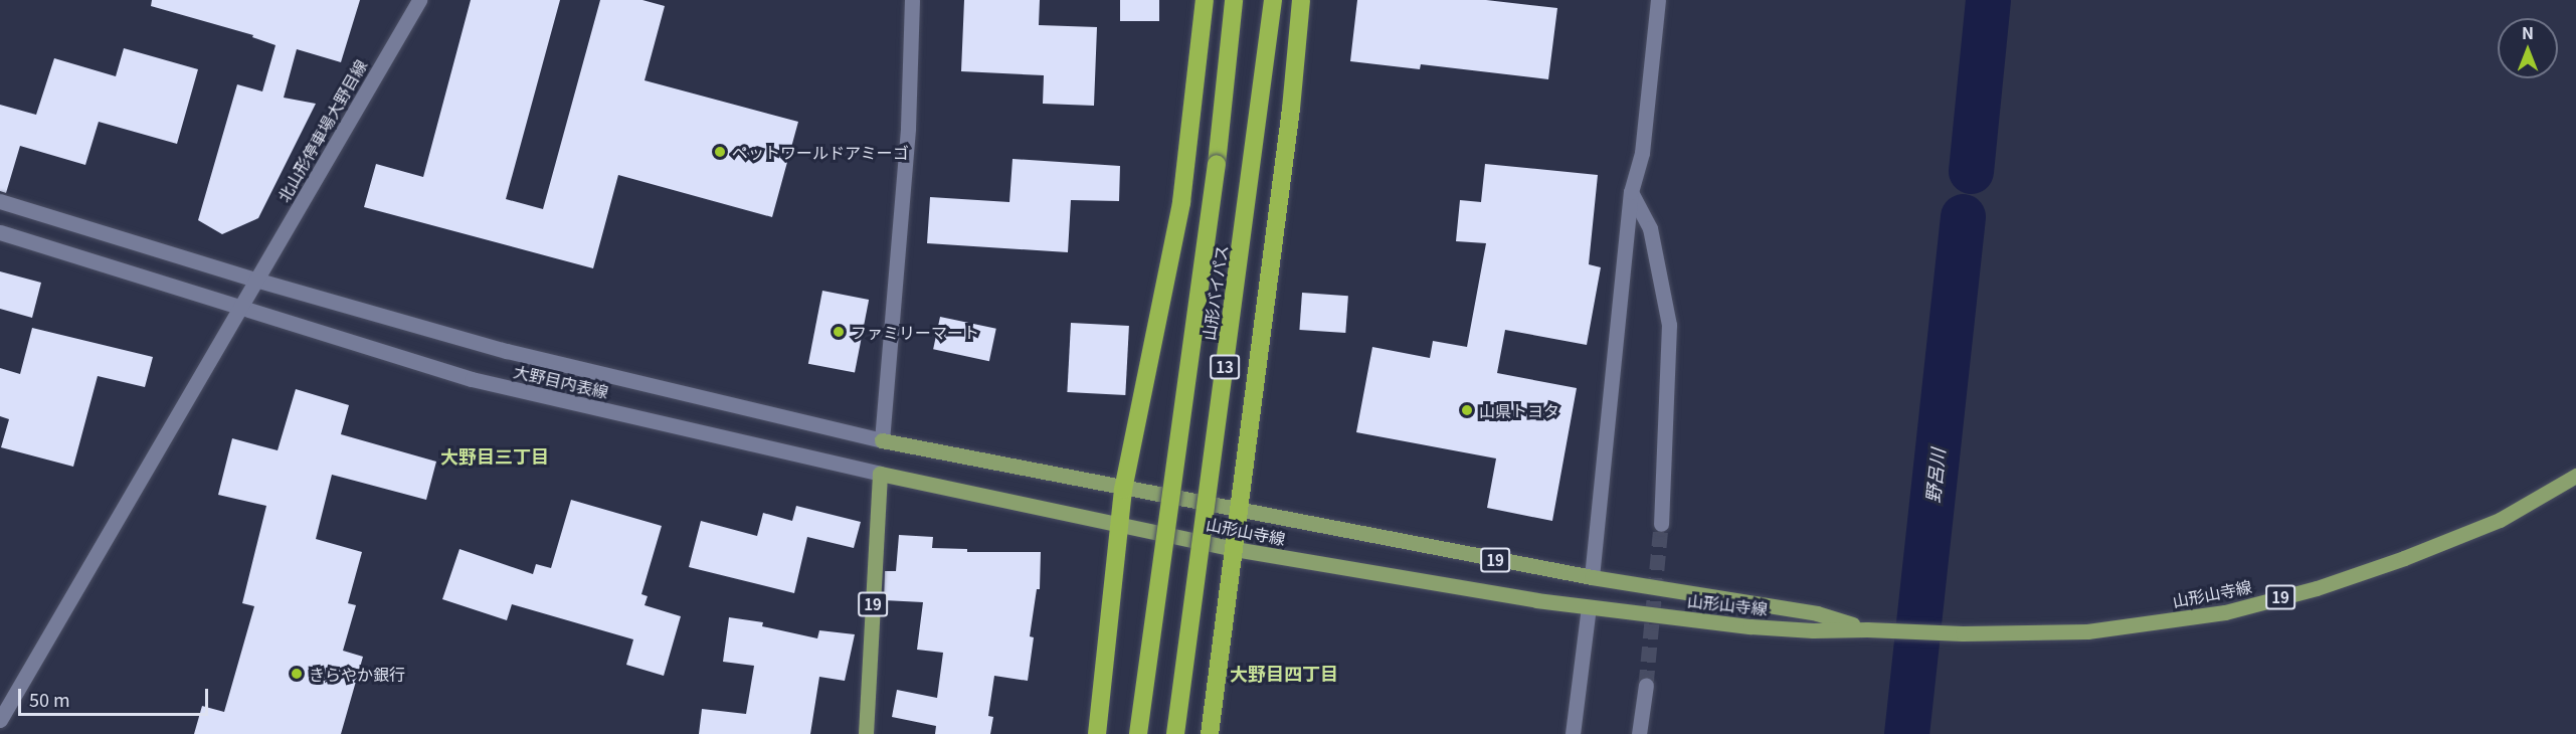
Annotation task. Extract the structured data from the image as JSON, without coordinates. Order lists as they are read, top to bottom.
{
  "streets": {
    "highway": ["山形バイパス", "13"],
    "main road": [
      "北山形停車場大野目線",
      "大野目内表線",
      "山形山寺線",
      "19"
    ]
  },
  "crossings": [
    ["北山形停車場大野目線", "大野目内表線"],
    ["大野目内表線", "山形山寺線"],
    ["大野目内表線", "19"],
    ["山形山寺線", "19"]
  ],
  "districts": ["大野目三丁目", "大野目四丁目"],
  "water": ["野呂川"],
  "places": [
    "ペットワールドアミーゴ",
    "ファミリーマート",
    "山県トヨタ",
    "きらやか銀行"
  ],
  "scale_bar": "50 m",
  "north": "top"
}
